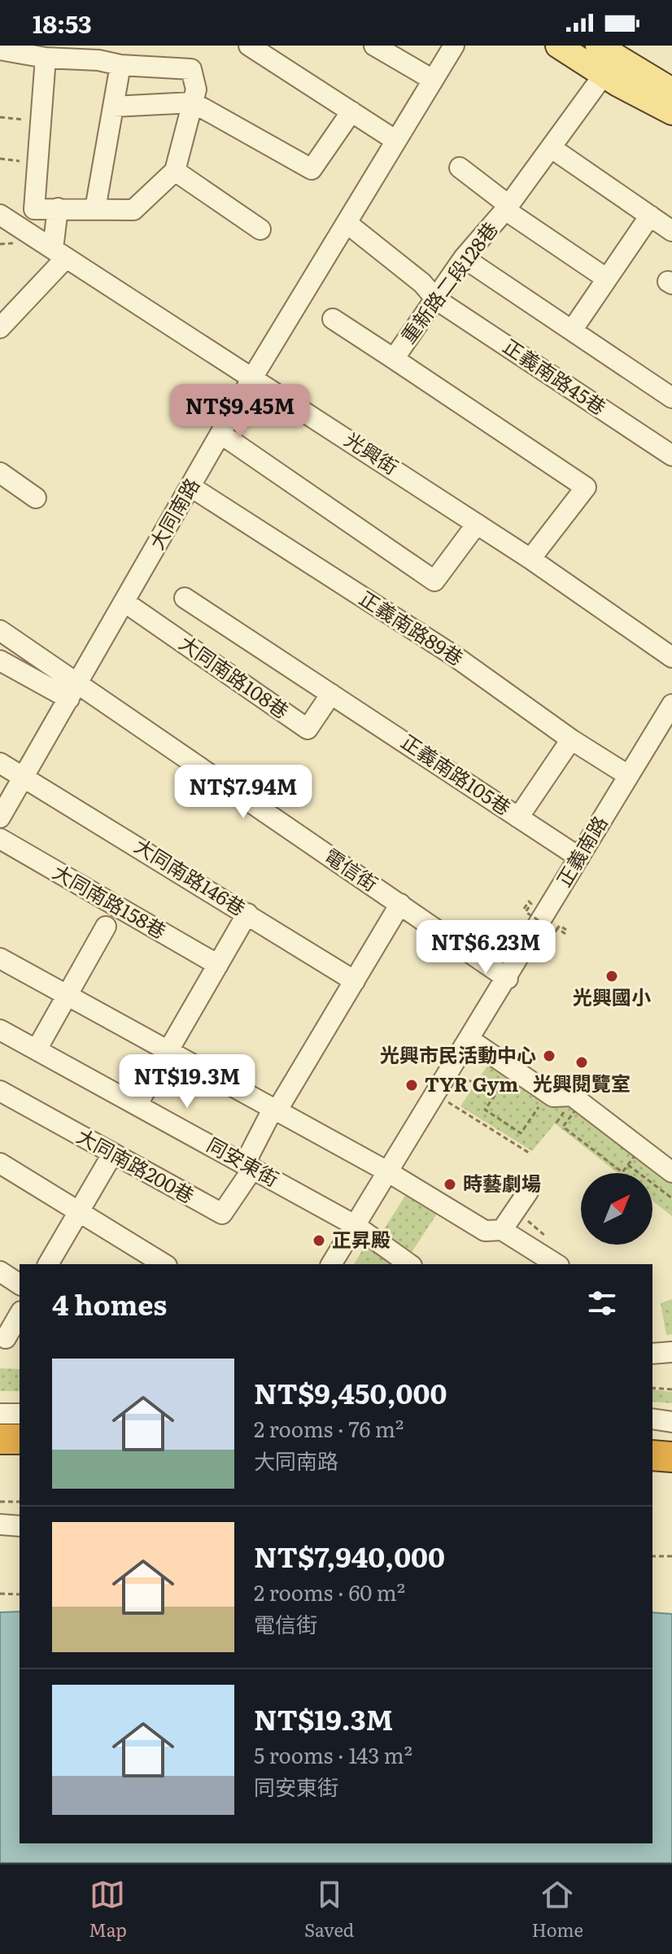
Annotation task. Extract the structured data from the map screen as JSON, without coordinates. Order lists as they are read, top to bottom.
{
  "streets": {
    "street": [
      "重新路二段128巷",
      "正義南路45巷",
      "光興街",
      "大同南路",
      "正義南路89巷",
      "大同南路108巷",
      "正義南路105巷",
      "正義南路",
      "電信街",
      "大同南路146巷",
      "大同南路158巷",
      "同安東街",
      "大同南路200巷"
    ]
  },
  "crossings": [
    ["重新路二段128巷", "正義南路45巷"],
    ["重新路二段128巷", "光興街"],
    ["正義南路45巷", "大同南路"],
    ["光興街", "大同南路"],
    ["大同南路", "正義南路89巷"],
    ["大同南路", "大同南路108巷"],
    ["大同南路", "電信街"],
    ["大同南路", "大同南路146巷"],
    ["正義南路89巷", "正義南路"],
    ["大同南路108巷", "正義南路105巷"],
    ["正義南路105巷", "正義南路"],
    ["正義南路", "電信街"],
    ["正義南路", "同安東街"],
    ["同安東街", "大同南路200巷"]
  ],
  "places": [
    "光興國小",
    "光興市民活動中心",
    "光興閱覽室",
    "TYR Gym",
    "時藝劇場",
    "正昇殿"
  ],
  "north": "top right",
  "page": {
    "status": "18:53",
    "price": [
      "NT$9.45M",
      "NT$7.94M",
      "NT$6.23M",
      "NT$19.3M"
    ],
    "heading": "4 homes",
    "list": [
      {
        "name": "NT$9,450,000",
        "note": "2 rooms · 76 m² · 大同南路"
      },
      {
        "name": "NT$7,940,000",
        "note": "2 rooms · 60 m² · 電信街"
      },
      {
        "name": "NT$19.3M",
        "note": "5 rooms · 143 m² · 同安東街"
      }
    ],
    "tabs": ["Map", "Saved", "Home"]
  }
}
